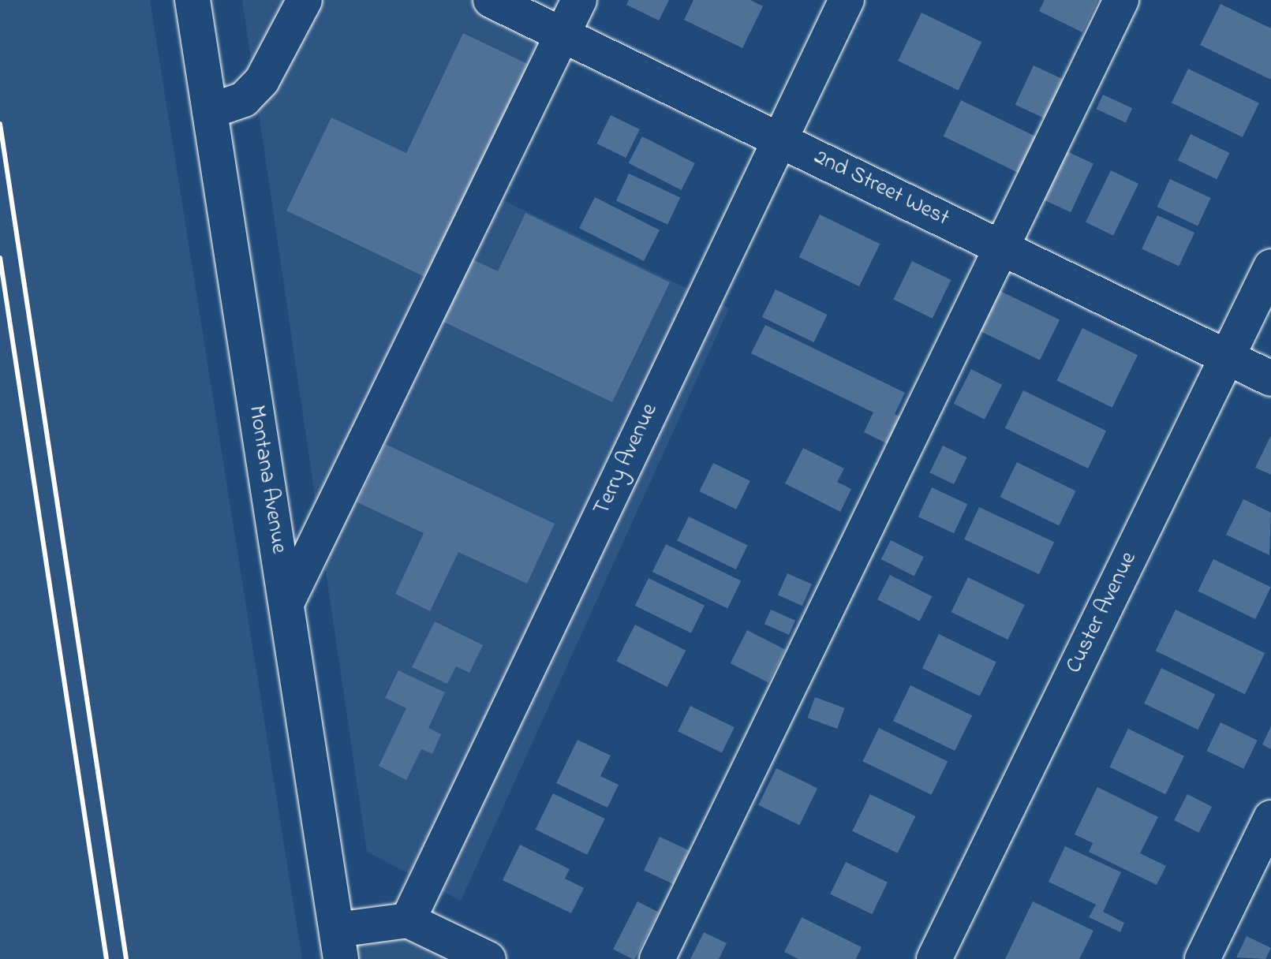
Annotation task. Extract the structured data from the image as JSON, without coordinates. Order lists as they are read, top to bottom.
{
  "streets": {
    "street": [
      "2nd Street West",
      "Terry Avenue",
      "Montana Avenue",
      "Custer Avenue"
    ]
  },
  "crossings": [
    ["2nd Street West", "Terry Avenue"],
    ["2nd Street West", "Custer Avenue"]
  ]
}
